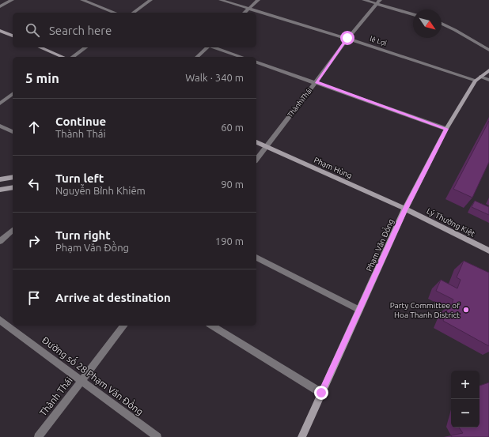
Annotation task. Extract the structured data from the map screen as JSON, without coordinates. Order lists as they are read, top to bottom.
{
  "streets": {
    "main road": ["Phạm Hùng", "Lý Thường Kiệt", "Phạm Văn Đồng"],
    "street": ["lê Lợi", "Thành Thái", "Đường số 28 Phạm Văn Đồng"]
  },
  "crossings": [
    ["lê Lợi", "Thành Thái"],
    ["lê Lợi", "Phạm Văn Đồng"],
    ["Thành Thái", "Phạm Hùng"],
    ["Thành Thái", "Đường số 28 Phạm Văn Đồng"],
    ["Phạm Hùng", "Lý Thường Kiệt"],
    ["Phạm Hùng", "Phạm Văn Đồng"],
    ["Lý Thường Kiệt", "Phạm Văn Đồng"]
  ],
  "places": ["Party Committee of Hoa Thanh District"],
  "north": "bottom right",
  "page": {
    "search": "Search here",
    "heading": ["5 min", "Walk · 340 m"],
    "list": [
      ["Continue", "Thành Thái", "60 m"],
      ["Turn left", "Nguyễn Bỉnh Khiêm", "90 m"],
      ["Turn right", "Phạm Văn Đồng", "190 m"],
      "Arrive at destination"
    ],
    "map_buttons": ["+", "−"]
  }
}
